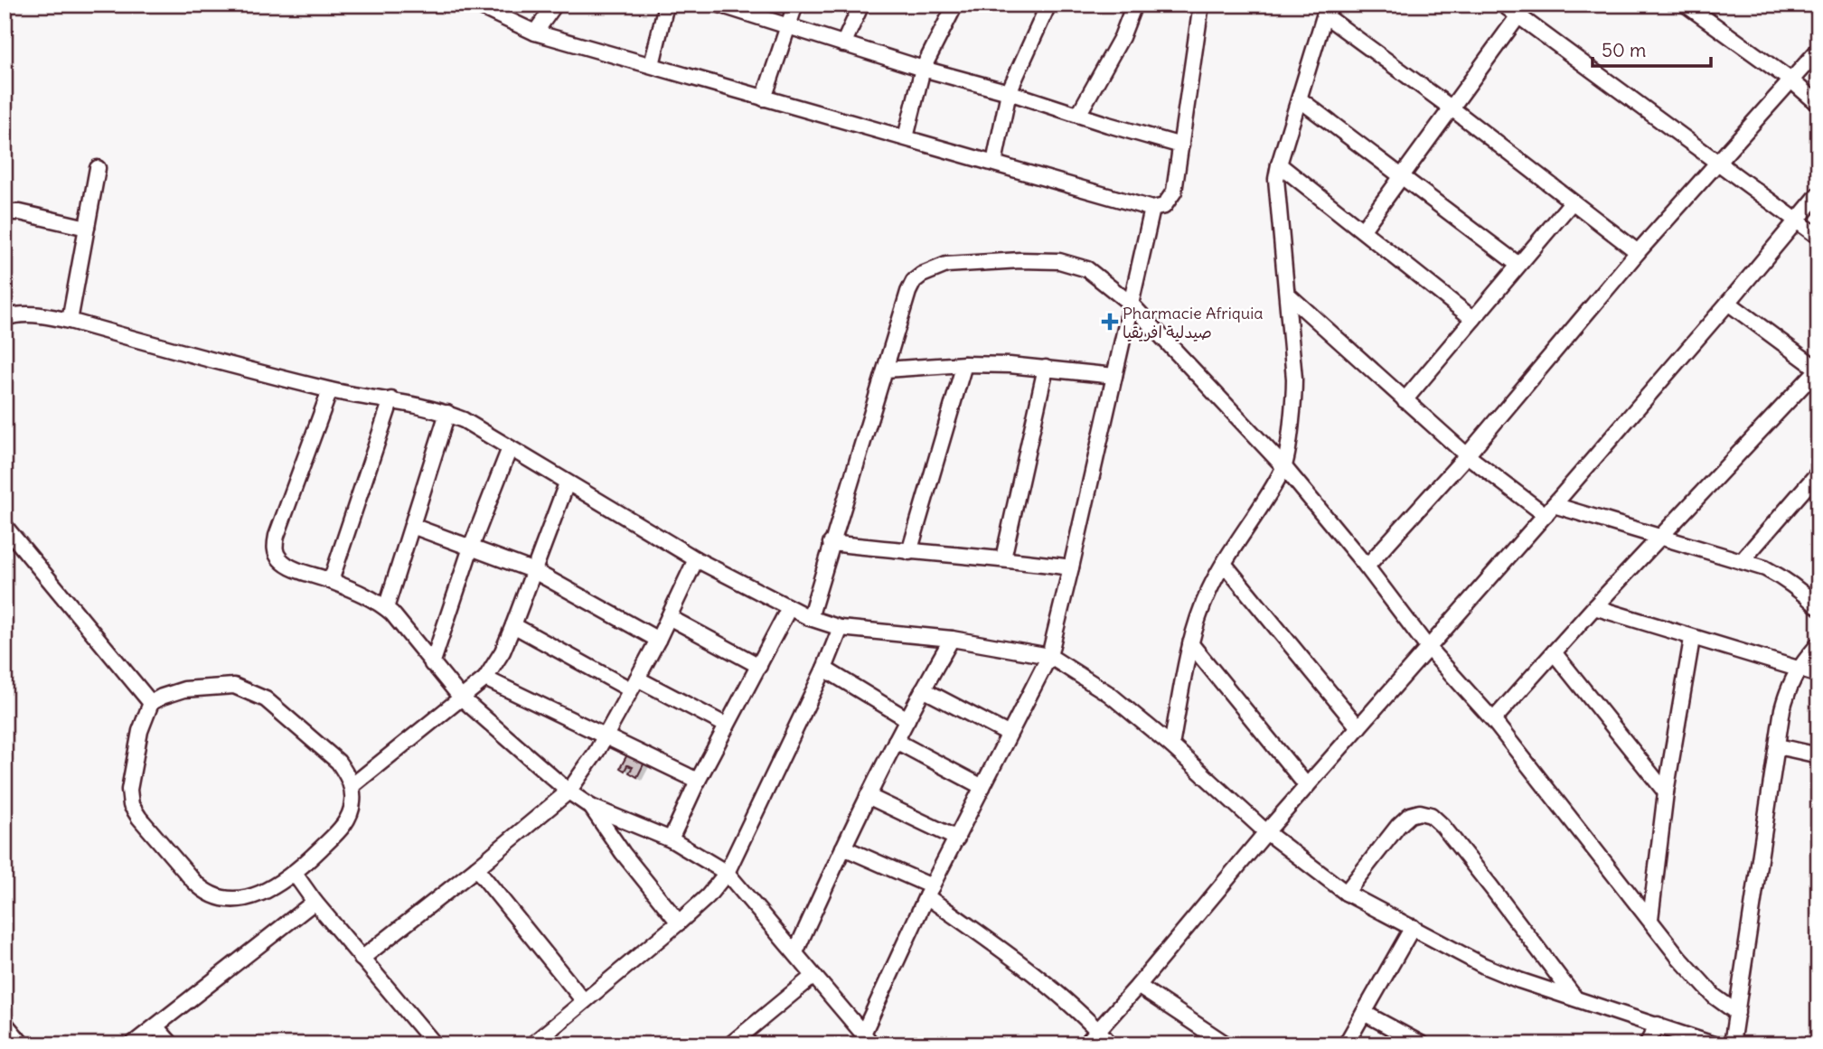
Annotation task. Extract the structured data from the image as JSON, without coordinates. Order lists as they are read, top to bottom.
{
  "places": {
    "health": ["Pharmacie Afriquia صيدلية افريقيا"]
  },
  "scale_bar": "50 m"
}
